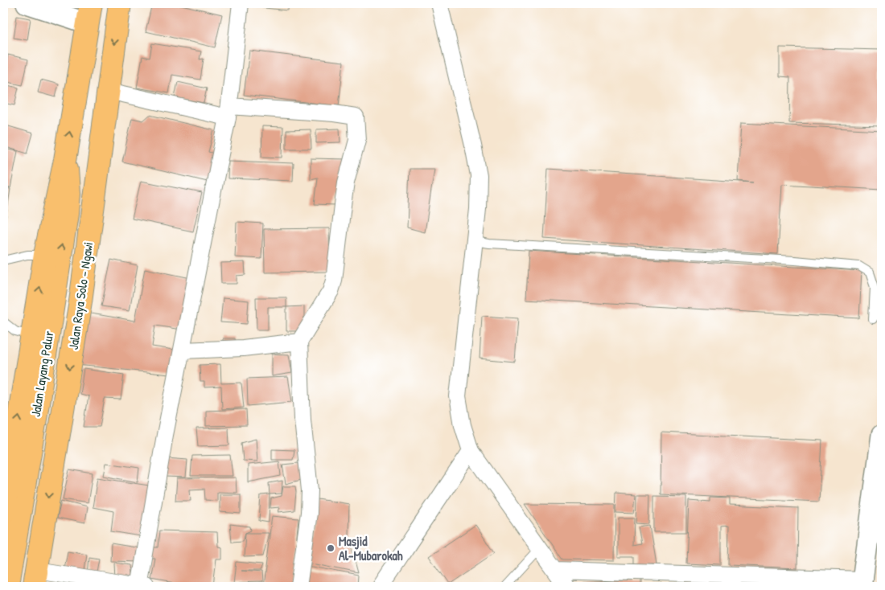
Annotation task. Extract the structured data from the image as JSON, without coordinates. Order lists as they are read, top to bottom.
{
  "streets": {
    "main road": ["Jalan Raya Solo - Ngawi", "Jalan Layang Palur"]
  },
  "crossings": [
    ["Jalan Raya Solo - Ngawi", "Jalan Layang Palur"]
  ],
  "places": ["Masjid Al-Mubarokah"]
}
